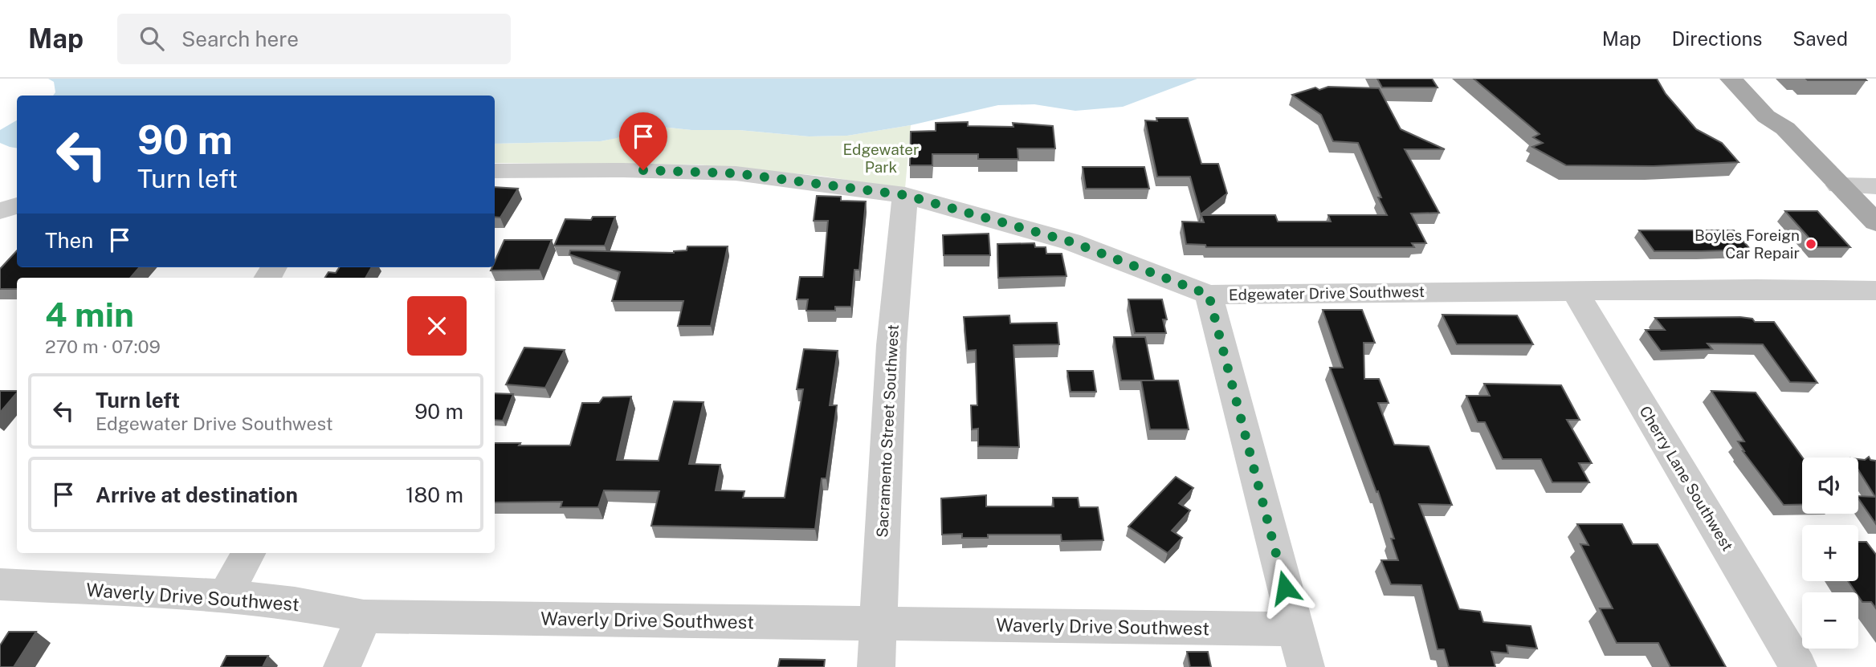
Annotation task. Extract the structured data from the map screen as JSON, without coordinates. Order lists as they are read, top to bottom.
{
  "streets": {
    "street": [
      "Edgewater Drive Southwest",
      "Sacramento Street Southwest",
      "Cherry Lane Southwest",
      "Waverly Drive Southwest"
    ]
  },
  "crossings": [
    ["Edgewater Drive Southwest", "Sacramento Street Southwest"],
    ["Edgewater Drive Southwest", "Cherry Lane Southwest"],
    ["Sacramento Street Southwest", "Waverly Drive Southwest"]
  ],
  "parks": ["Edgewater Park"],
  "places": ["Boyles Foreign Car Repair"],
  "page": {
    "header": "Map",
    "search": "Search here",
    "nav": ["Map", "Directions", "Saved"],
    "turn": ["90 m", "Turn left"],
    "then": "Then",
    "heading": ["4 min", "270 m · 07:09"],
    "list": [
      {
        "name": "Turn left",
        "note": "Edgewater Drive Southwest",
        "value": "90 m"
      },
      {
        "name": "Arrive at destination",
        "value": "180 m"
      }
    ],
    "map_buttons": ["+", "−"]
  }
}
